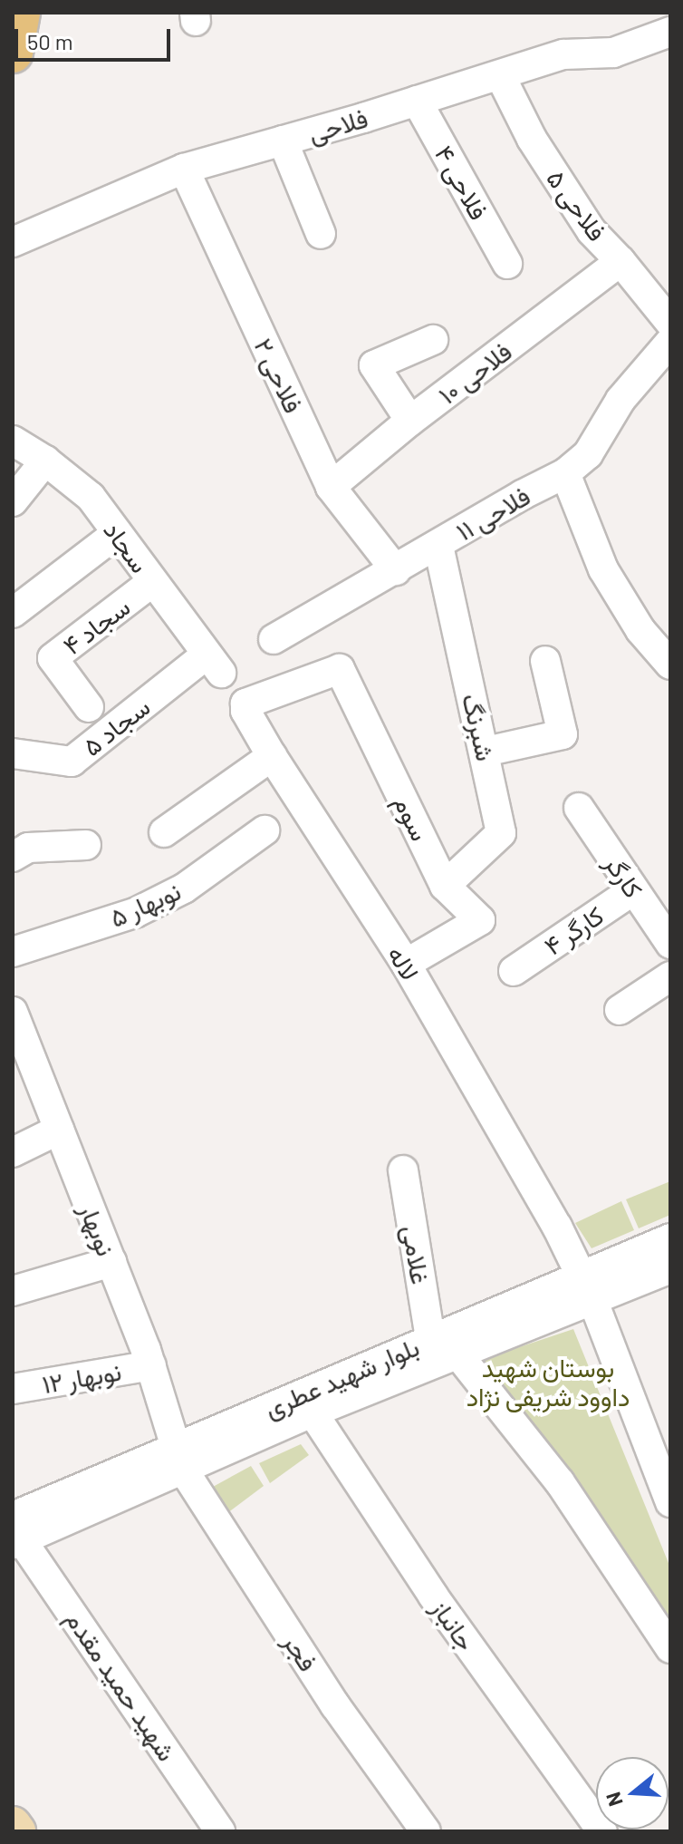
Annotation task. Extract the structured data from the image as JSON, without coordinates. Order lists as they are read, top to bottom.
{
  "streets": {
    "street": [
      "فلاحی",
      "فلاحی ۴",
      "فلاحی ۵",
      "فلاحی ۱۰",
      "فلاحی ۲",
      "فلاحی ۱۱",
      "سجاد",
      "سجاد ۴",
      "سجاد ۵",
      "شبرنگ",
      "سوم",
      "کارگر",
      "نوبهار ۵",
      "کارگر ۴",
      "لاله",
      "نوبهار",
      "غلامی",
      "نوبهار ۱۲",
      "بلوار شهید عطری",
      "جانباز",
      "فجر",
      "شهید حمید مقدم"
    ]
  },
  "crossings": [
    ["فلاحی", "فلاحی ۴"],
    ["فلاحی", "فلاحی ۵"],
    ["فلاحی", "فلاحی ۲"],
    ["فلاحی ۵", "فلاحی ۱۰"],
    ["فلاحی ۱۰", "فلاحی ۲"],
    ["فلاحی ۲", "فلاحی ۱۱"],
    ["فلاحی ۱۱", "شبرنگ"],
    ["سجاد", "سجاد ۴"],
    ["سجاد", "سجاد ۵"],
    ["شبرنگ", "سوم"],
    ["سوم", "لاله"],
    ["کارگر", "کارگر ۴"],
    ["لاله", "بلوار شهید عطری"],
    ["نوبهار", "نوبهار ۱۲"],
    ["نوبهار", "بلوار شهید عطری"],
    ["نوبهار", "فجر"],
    ["غلامی", "بلوار شهید عطری"],
    ["بلوار شهید عطری", "جانباز"],
    ["بلوار شهید عطری", "فجر"],
    ["بلوار شهید عطری", "شهید حمید مقدم"]
  ],
  "parks": ["بوستان شهید داوود شریفی نژاد"],
  "scale_bar": "50 m",
  "north": "left"
}
